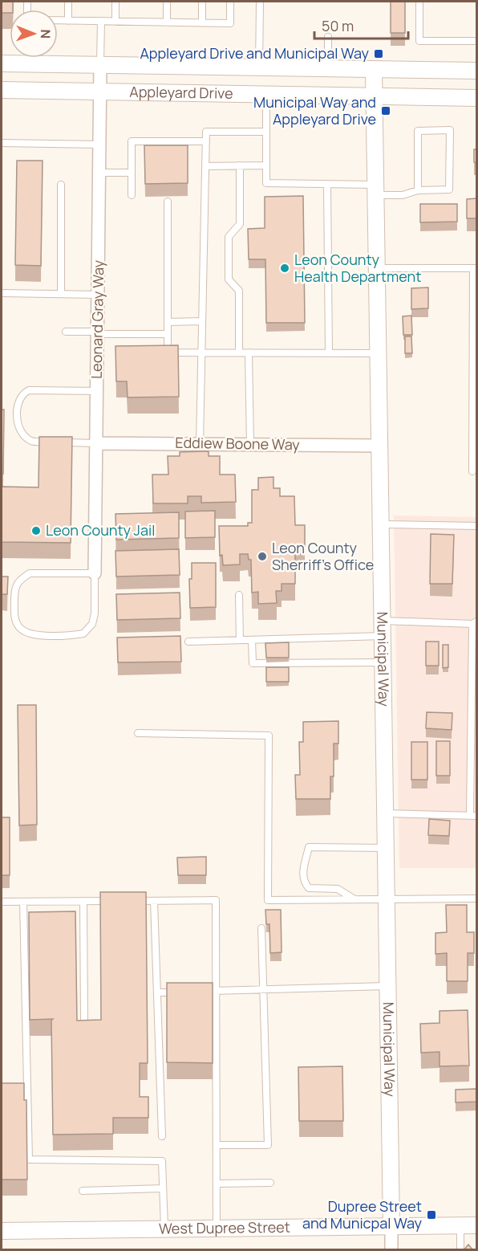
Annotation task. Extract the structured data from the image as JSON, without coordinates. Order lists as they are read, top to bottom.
{
  "streets": {
    "street": [
      "Appleyard Drive",
      "Leonard Gray Way",
      "Eddiew Boone Way",
      "Municipal Way",
      "West Dupree Street"
    ]
  },
  "crossings": [
    ["Appleyard Drive", "Leonard Gray Way"],
    ["Appleyard Drive", "Municipal Way"],
    ["Leonard Gray Way", "Eddiew Boone Way"],
    ["Eddiew Boone Way", "Municipal Way"],
    ["Municipal Way", "West Dupree Street"]
  ],
  "places": {
    "transit": ["Appleyard Drive and Municipal Way", "Municipal Way and Appleyard Drive", "Dupree Street and Municpal Way"],
    "other": ["Leon County Health Department", "Leon County Jail", "Leon County Sherriff's Office"]
  },
  "scale_bar": "50 m",
  "north": "right"
}
